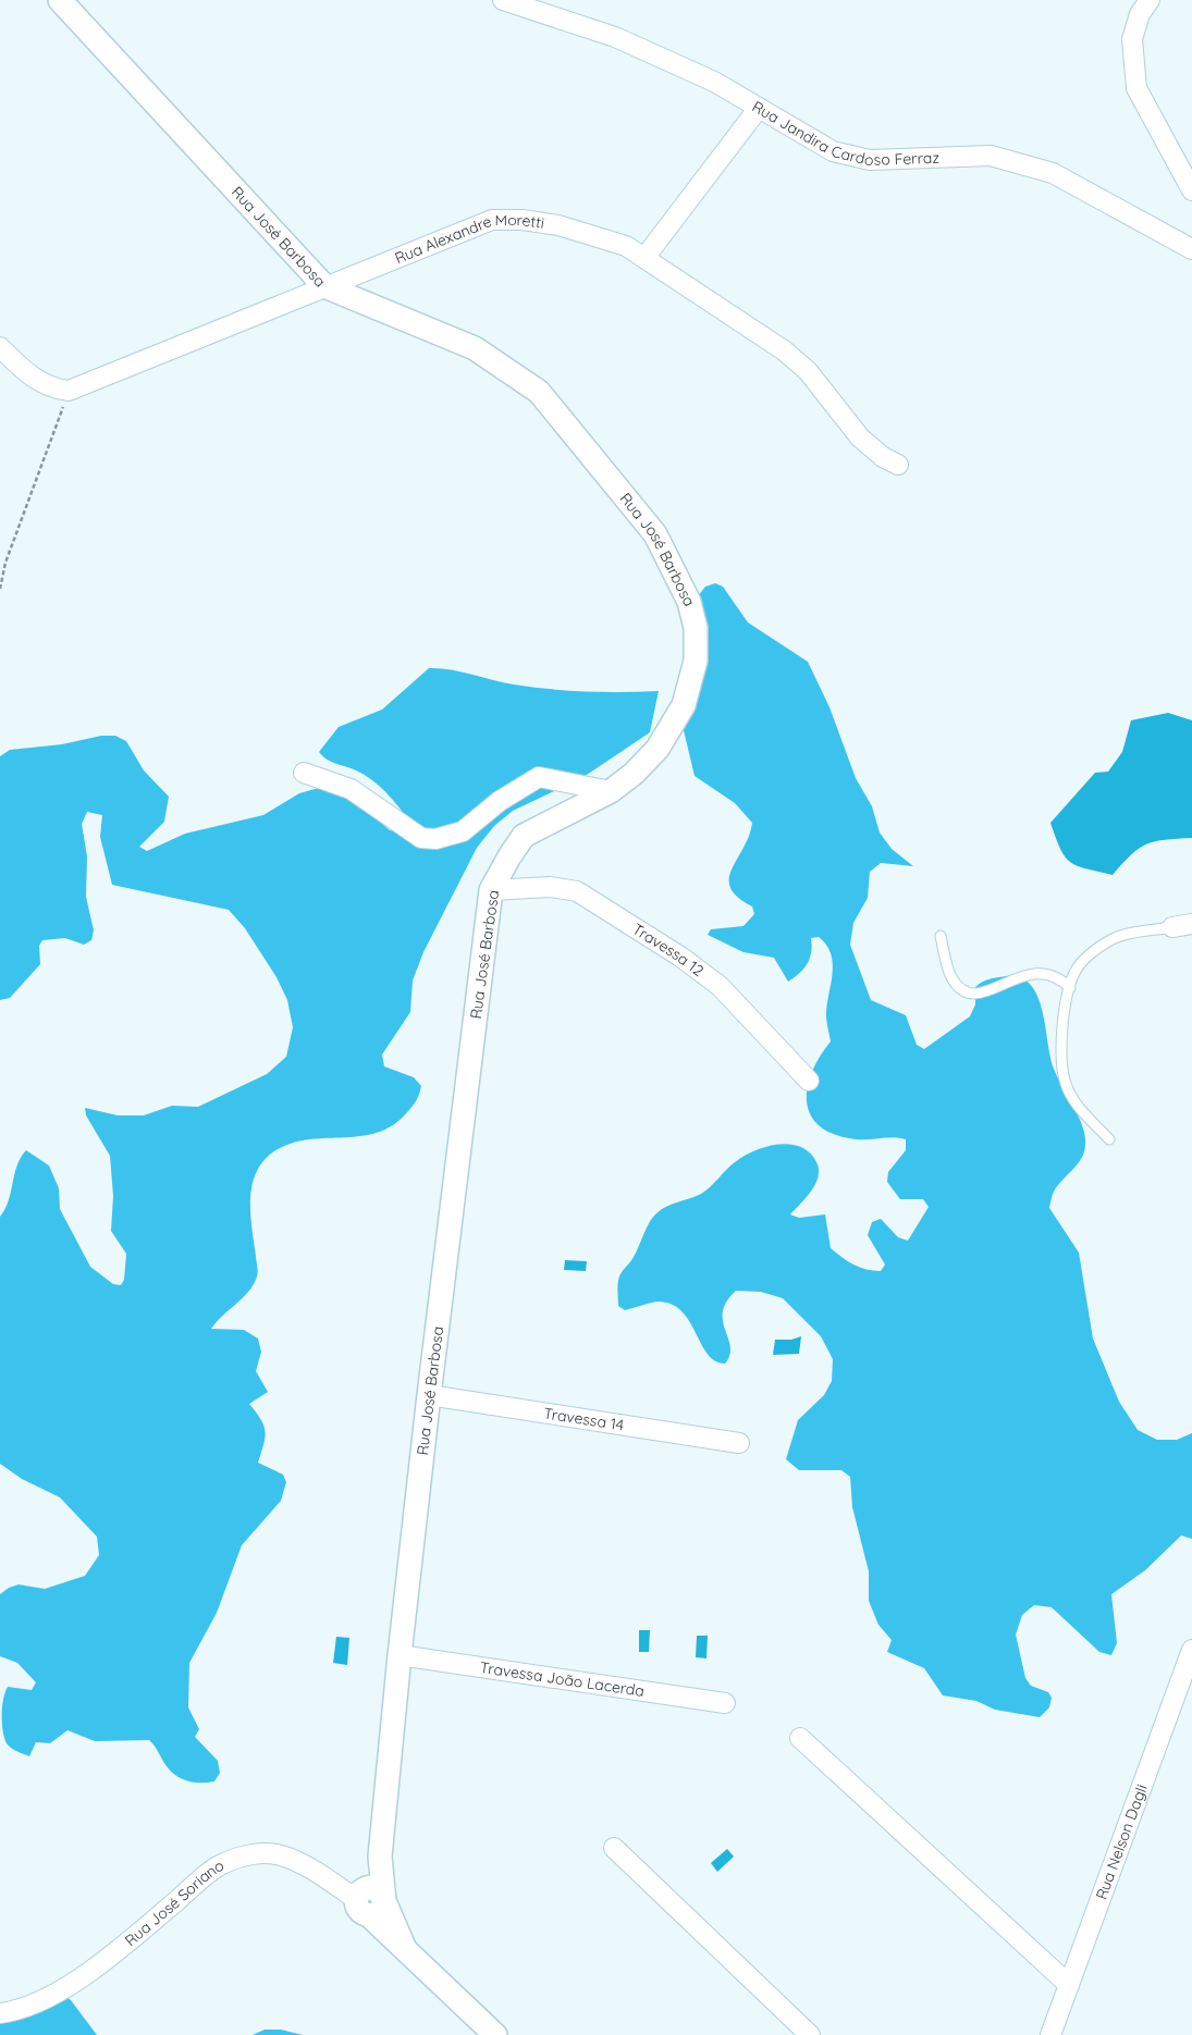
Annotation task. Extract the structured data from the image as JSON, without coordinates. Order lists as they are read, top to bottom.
{
  "streets": {
    "street": [
      "Rua Jandira Cardoso Ferraz",
      "Rua José Barbosa",
      "Rua Alexandre Moretti",
      "Travessa 12",
      "Travessa 14",
      "Travessa João Lacerda",
      "Rua Nelson Dagli",
      "Rua José Soriano"
    ]
  },
  "crossings": [
    ["Rua José Barbosa", "Rua Alexandre Moretti"],
    ["Rua José Barbosa", "Travessa 12"],
    ["Rua José Barbosa", "Travessa 14"],
    ["Rua José Barbosa", "Travessa João Lacerda"],
    ["Rua José Barbosa", "Rua José Soriano"]
  ]
}
